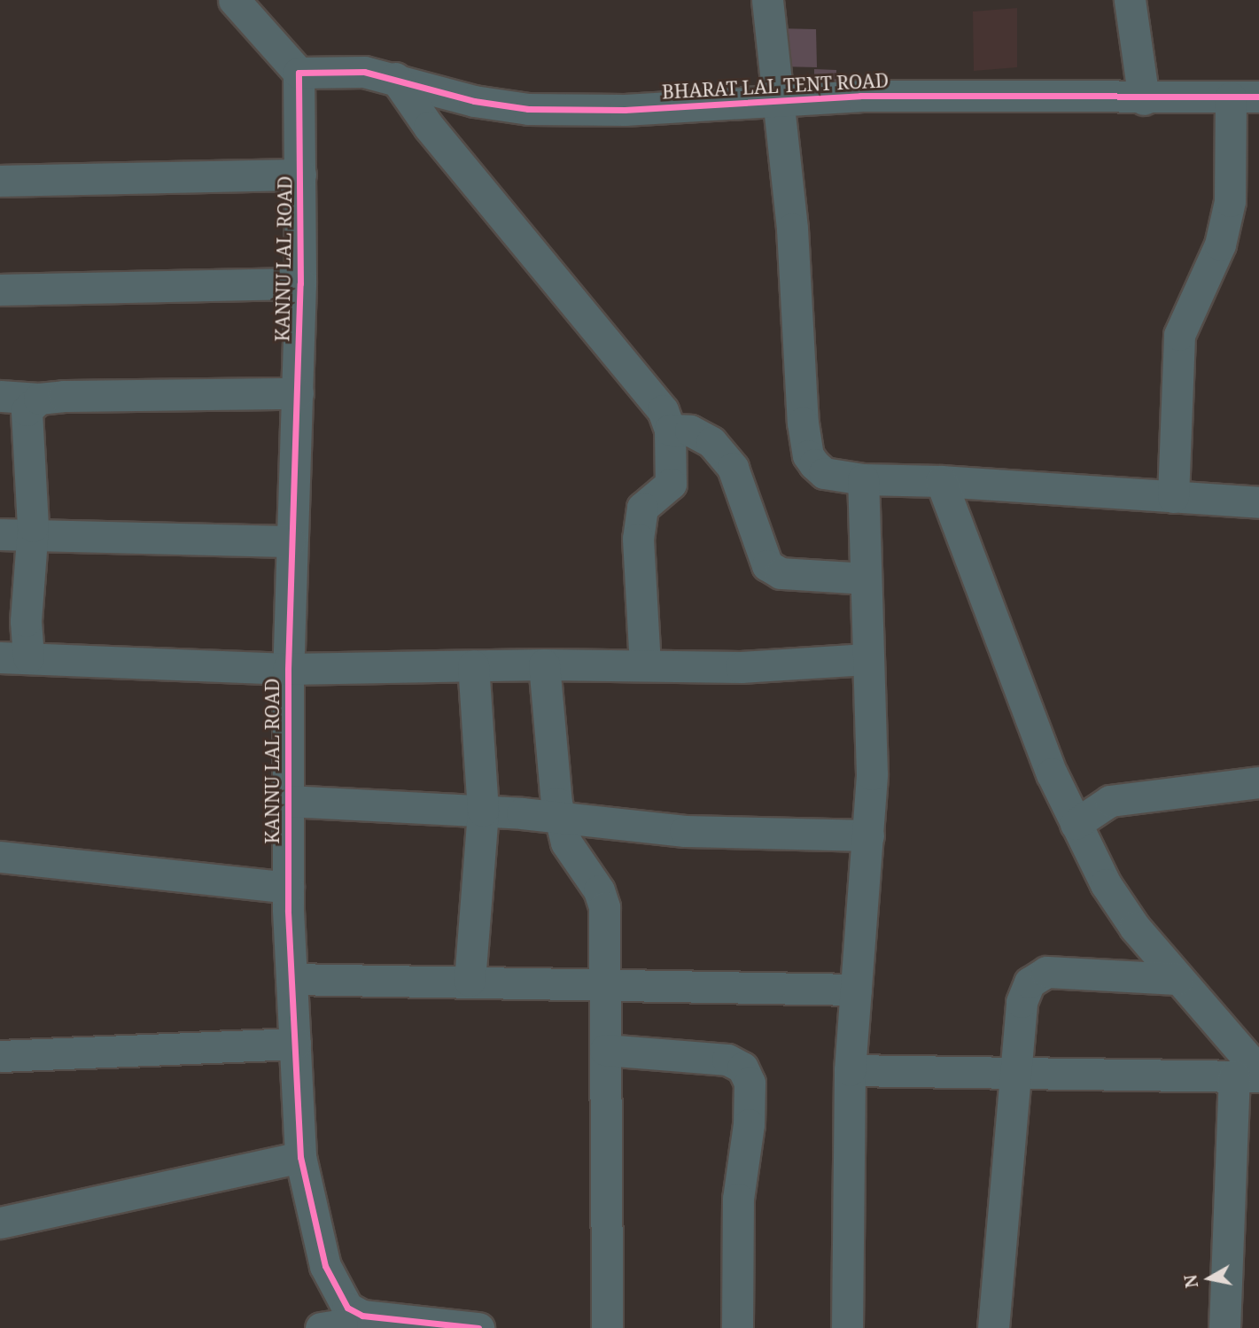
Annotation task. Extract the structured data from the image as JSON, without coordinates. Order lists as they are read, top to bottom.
{
  "streets": {
    "street": ["BHARAT LAL TENT ROAD", "KANNU LAL ROAD"]
  },
  "crossings": [
    ["BHARAT LAL TENT ROAD", "KANNU LAL ROAD"]
  ],
  "north": "left"
}
